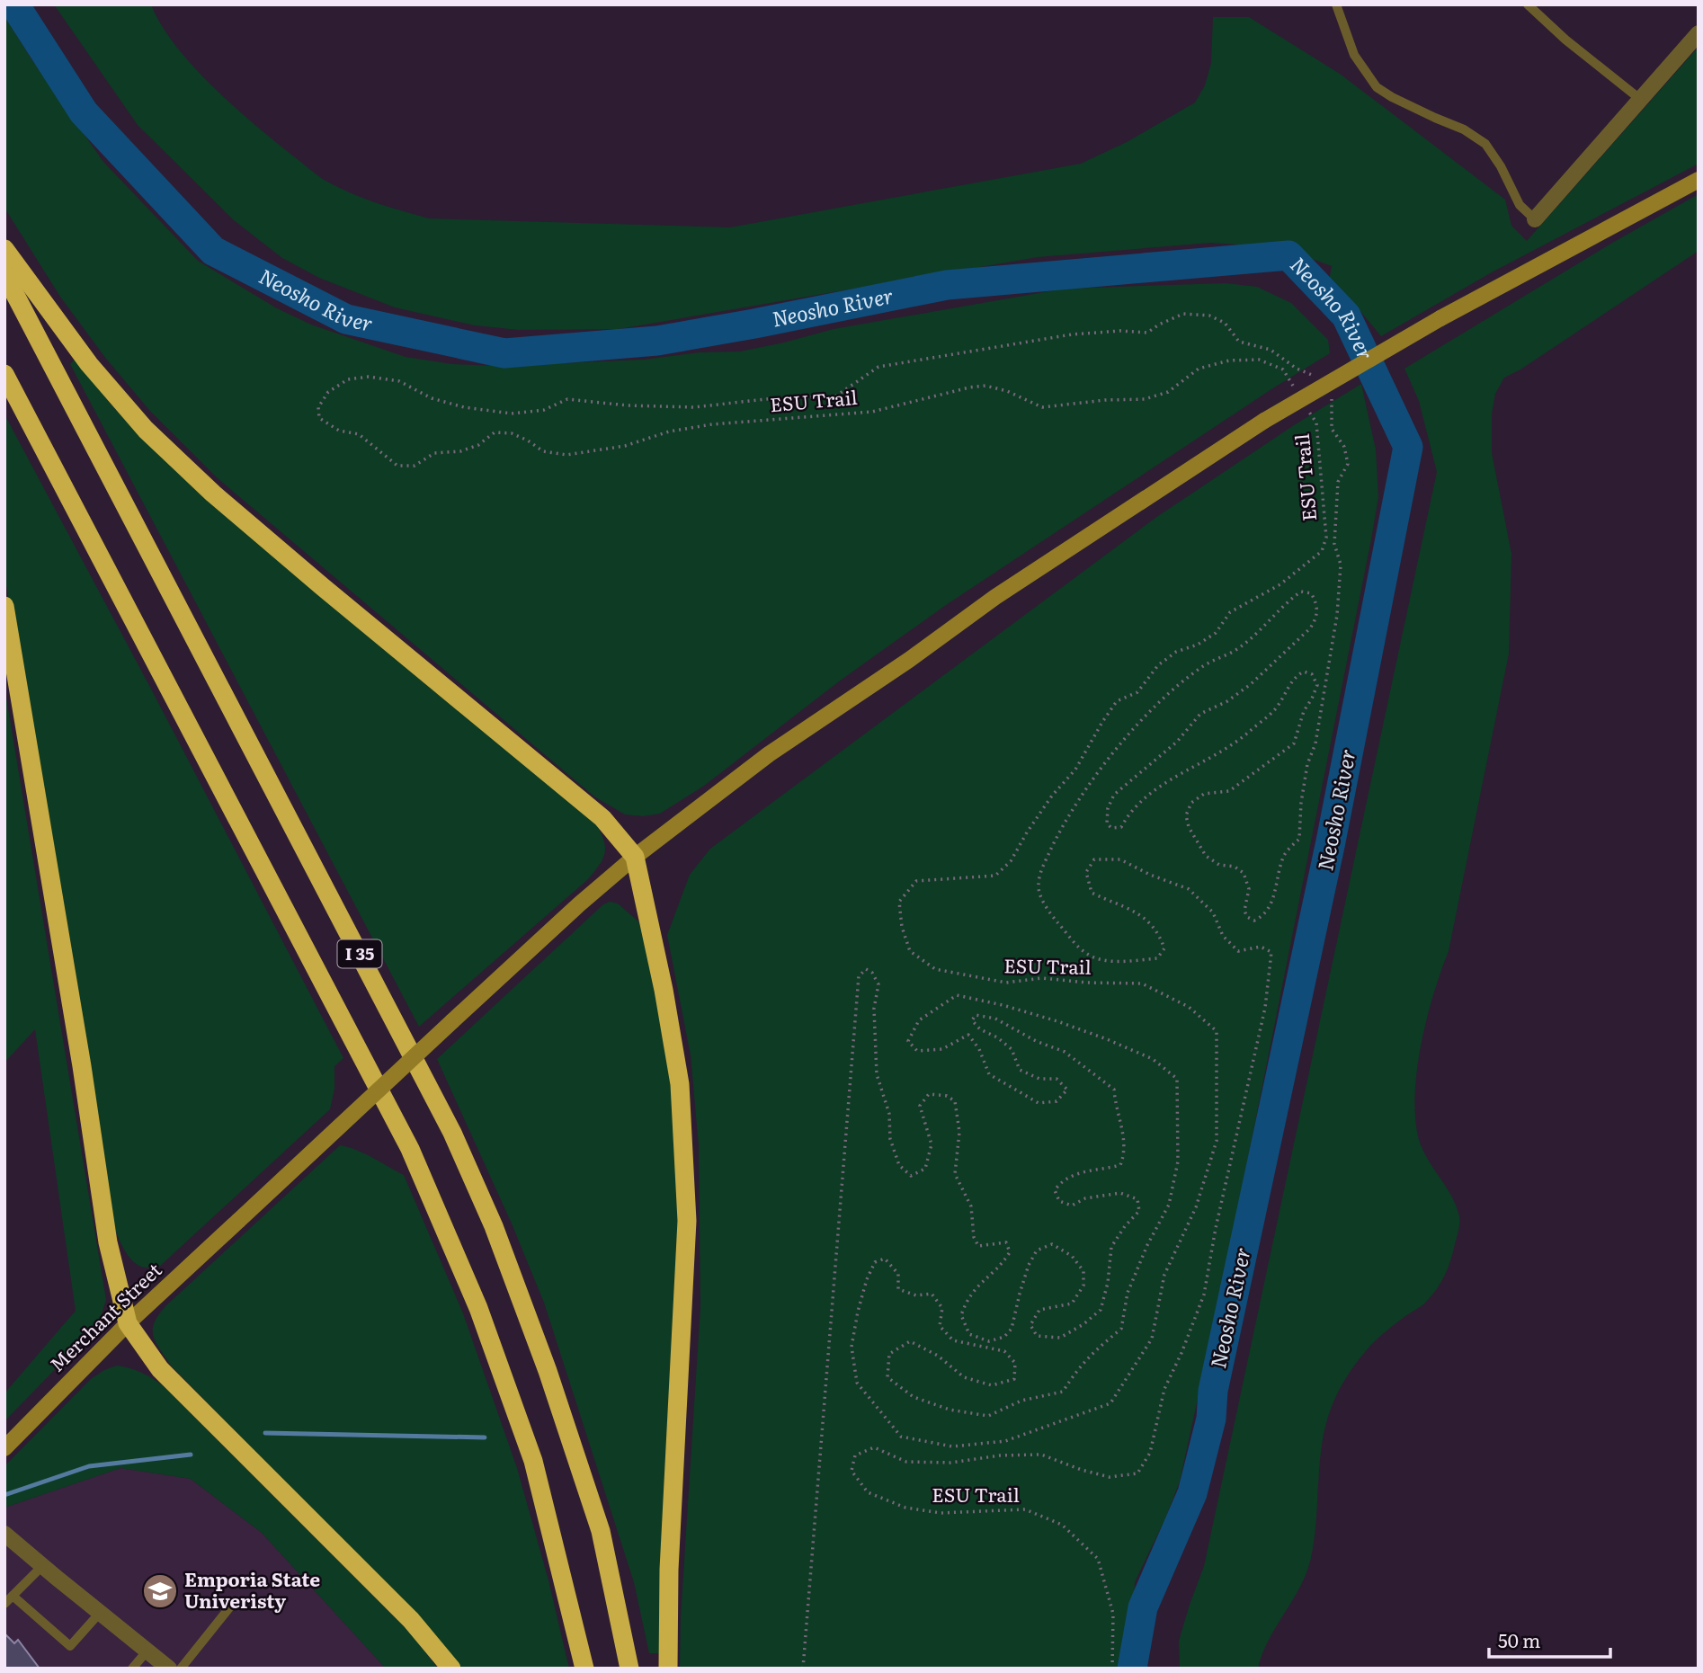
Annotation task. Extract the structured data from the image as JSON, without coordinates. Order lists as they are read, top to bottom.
{
  "streets": {
    "highway": ["I 35"],
    "main road": ["Merchant Street"],
    "path": ["ESU Trail"]
  },
  "water": ["Neosho River"],
  "places": {
    "school or university": ["Emporia State Univeristy"]
  },
  "scale_bar": "50 m"
}
